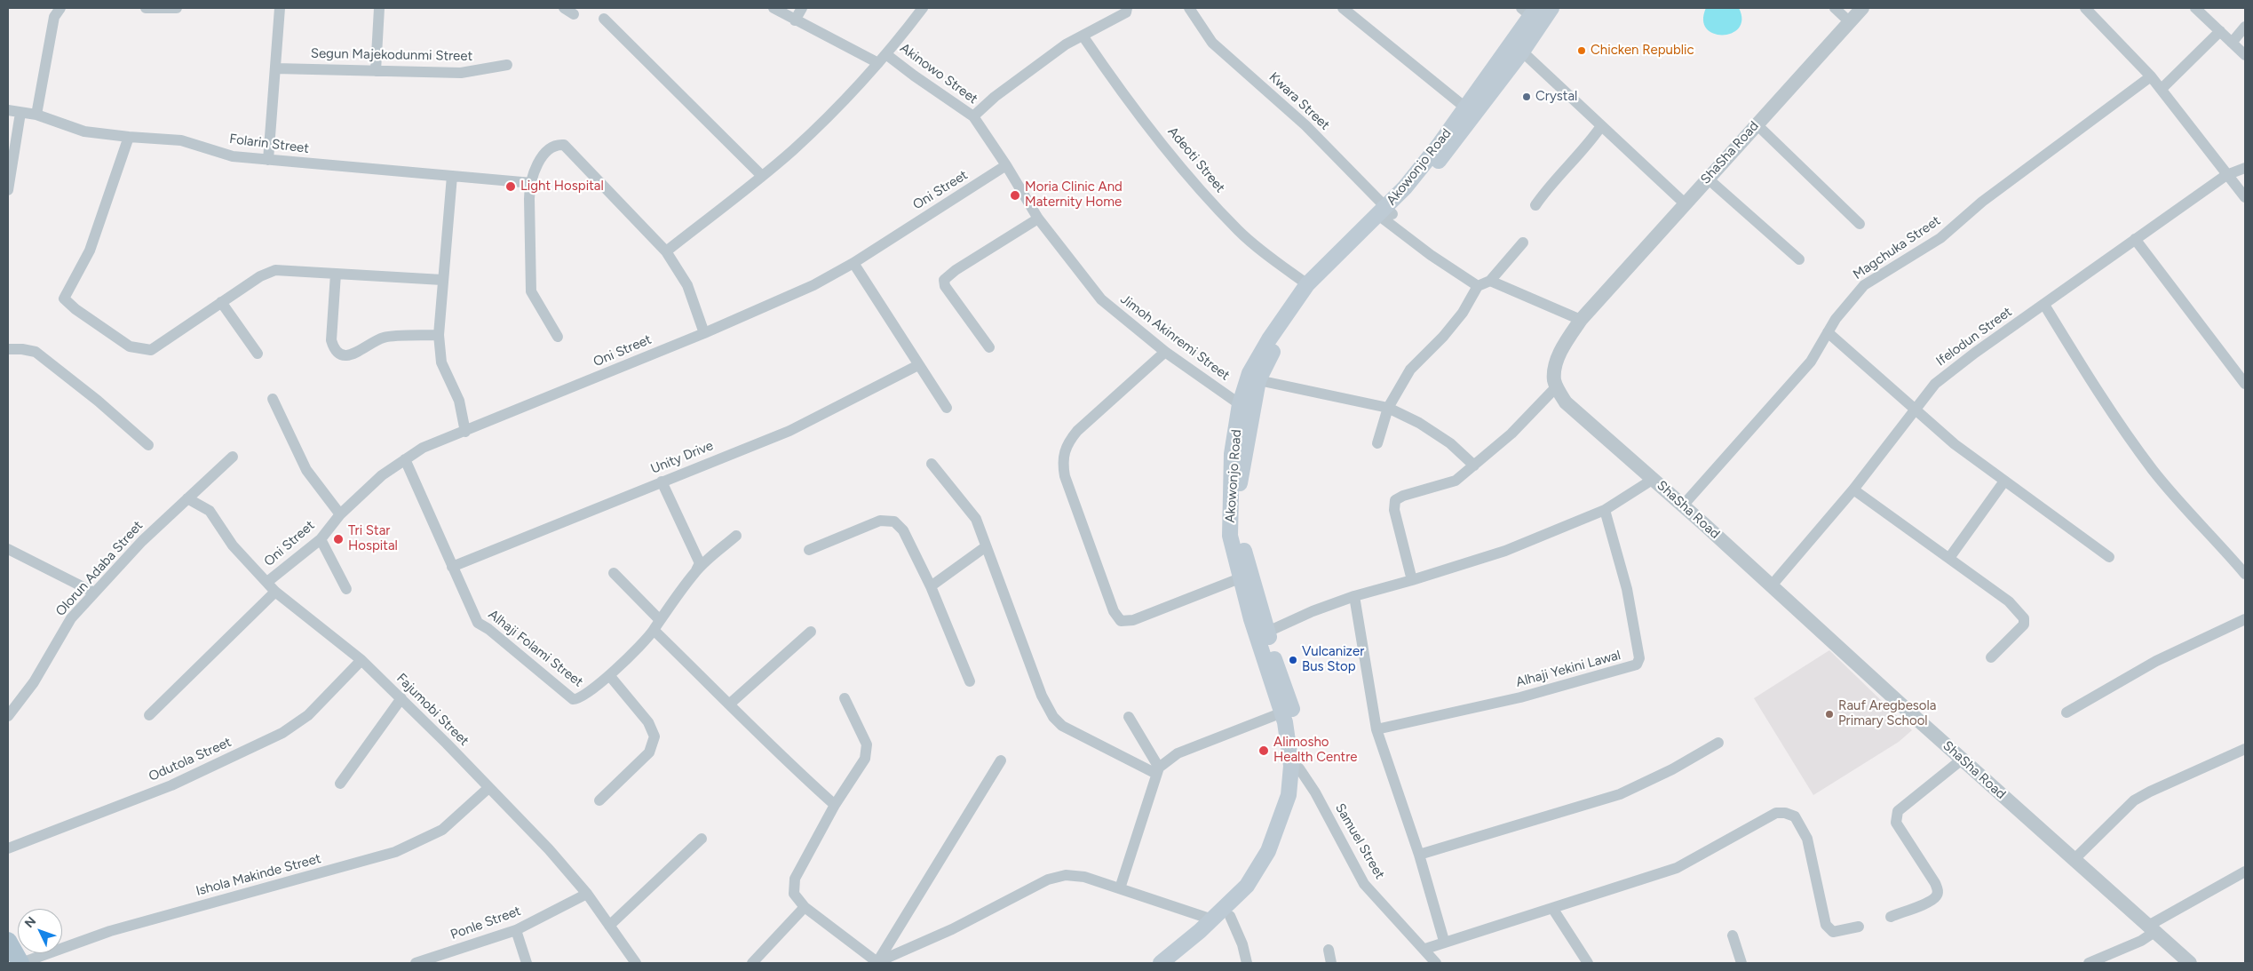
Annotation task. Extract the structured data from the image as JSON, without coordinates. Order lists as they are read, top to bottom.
{
  "streets": {
    "main road": ["Akowonjo Road"],
    "street": [
      "Segun Majekodunmi Street",
      "Akinowo Street",
      "Kwara Street",
      "Folarin Street",
      "ShaSha Road",
      "Adeoti Street",
      "Oni Street",
      "Magchuka Street",
      "Ifelodun Street",
      "Jimoh Akinremi Street",
      "Unity Drive",
      "Olorun Adaba Street",
      "Alhaji Folami Street",
      "Alhaji Yekini Lawal",
      "Fajumobi Street",
      "Odutola Street",
      "Samuel Street",
      "Ishola Makinde Street",
      "Ponle Street"
    ]
  },
  "crossings": [
    ["Akinowo Street", "Jimoh Akinremi Street"],
    ["Kwara Street", "Akowonjo Road"],
    ["ShaSha Road", "Magchuka Street"],
    ["ShaSha Road", "Ifelodun Street"],
    ["Adeoti Street", "Akowonjo Road"],
    ["Akowonjo Road", "Jimoh Akinremi Street"],
    ["Akowonjo Road", "Samuel Street"],
    ["Oni Street", "Jimoh Akinremi Street"],
    ["Oni Street", "Alhaji Folami Street"],
    ["Oni Street", "Fajumobi Street"],
    ["Unity Drive", "Alhaji Folami Street"],
    ["Olorun Adaba Street", "Fajumobi Street"],
    ["Fajumobi Street", "Odutola Street"],
    ["Fajumobi Street", "Ishola Makinde Street"],
    ["Fajumobi Street", "Ponle Street"]
  ],
  "places": [
    "Chicken Republic",
    "Crystal",
    "Light Hospital",
    "Moria Clinic And Maternity Home",
    "Tri Star Hospital",
    "Vulcanizer Bus Stop",
    "Rauf Aregbesola Primary School",
    "Alimosho Health Centre"
  ],
  "north": "top left"
}
